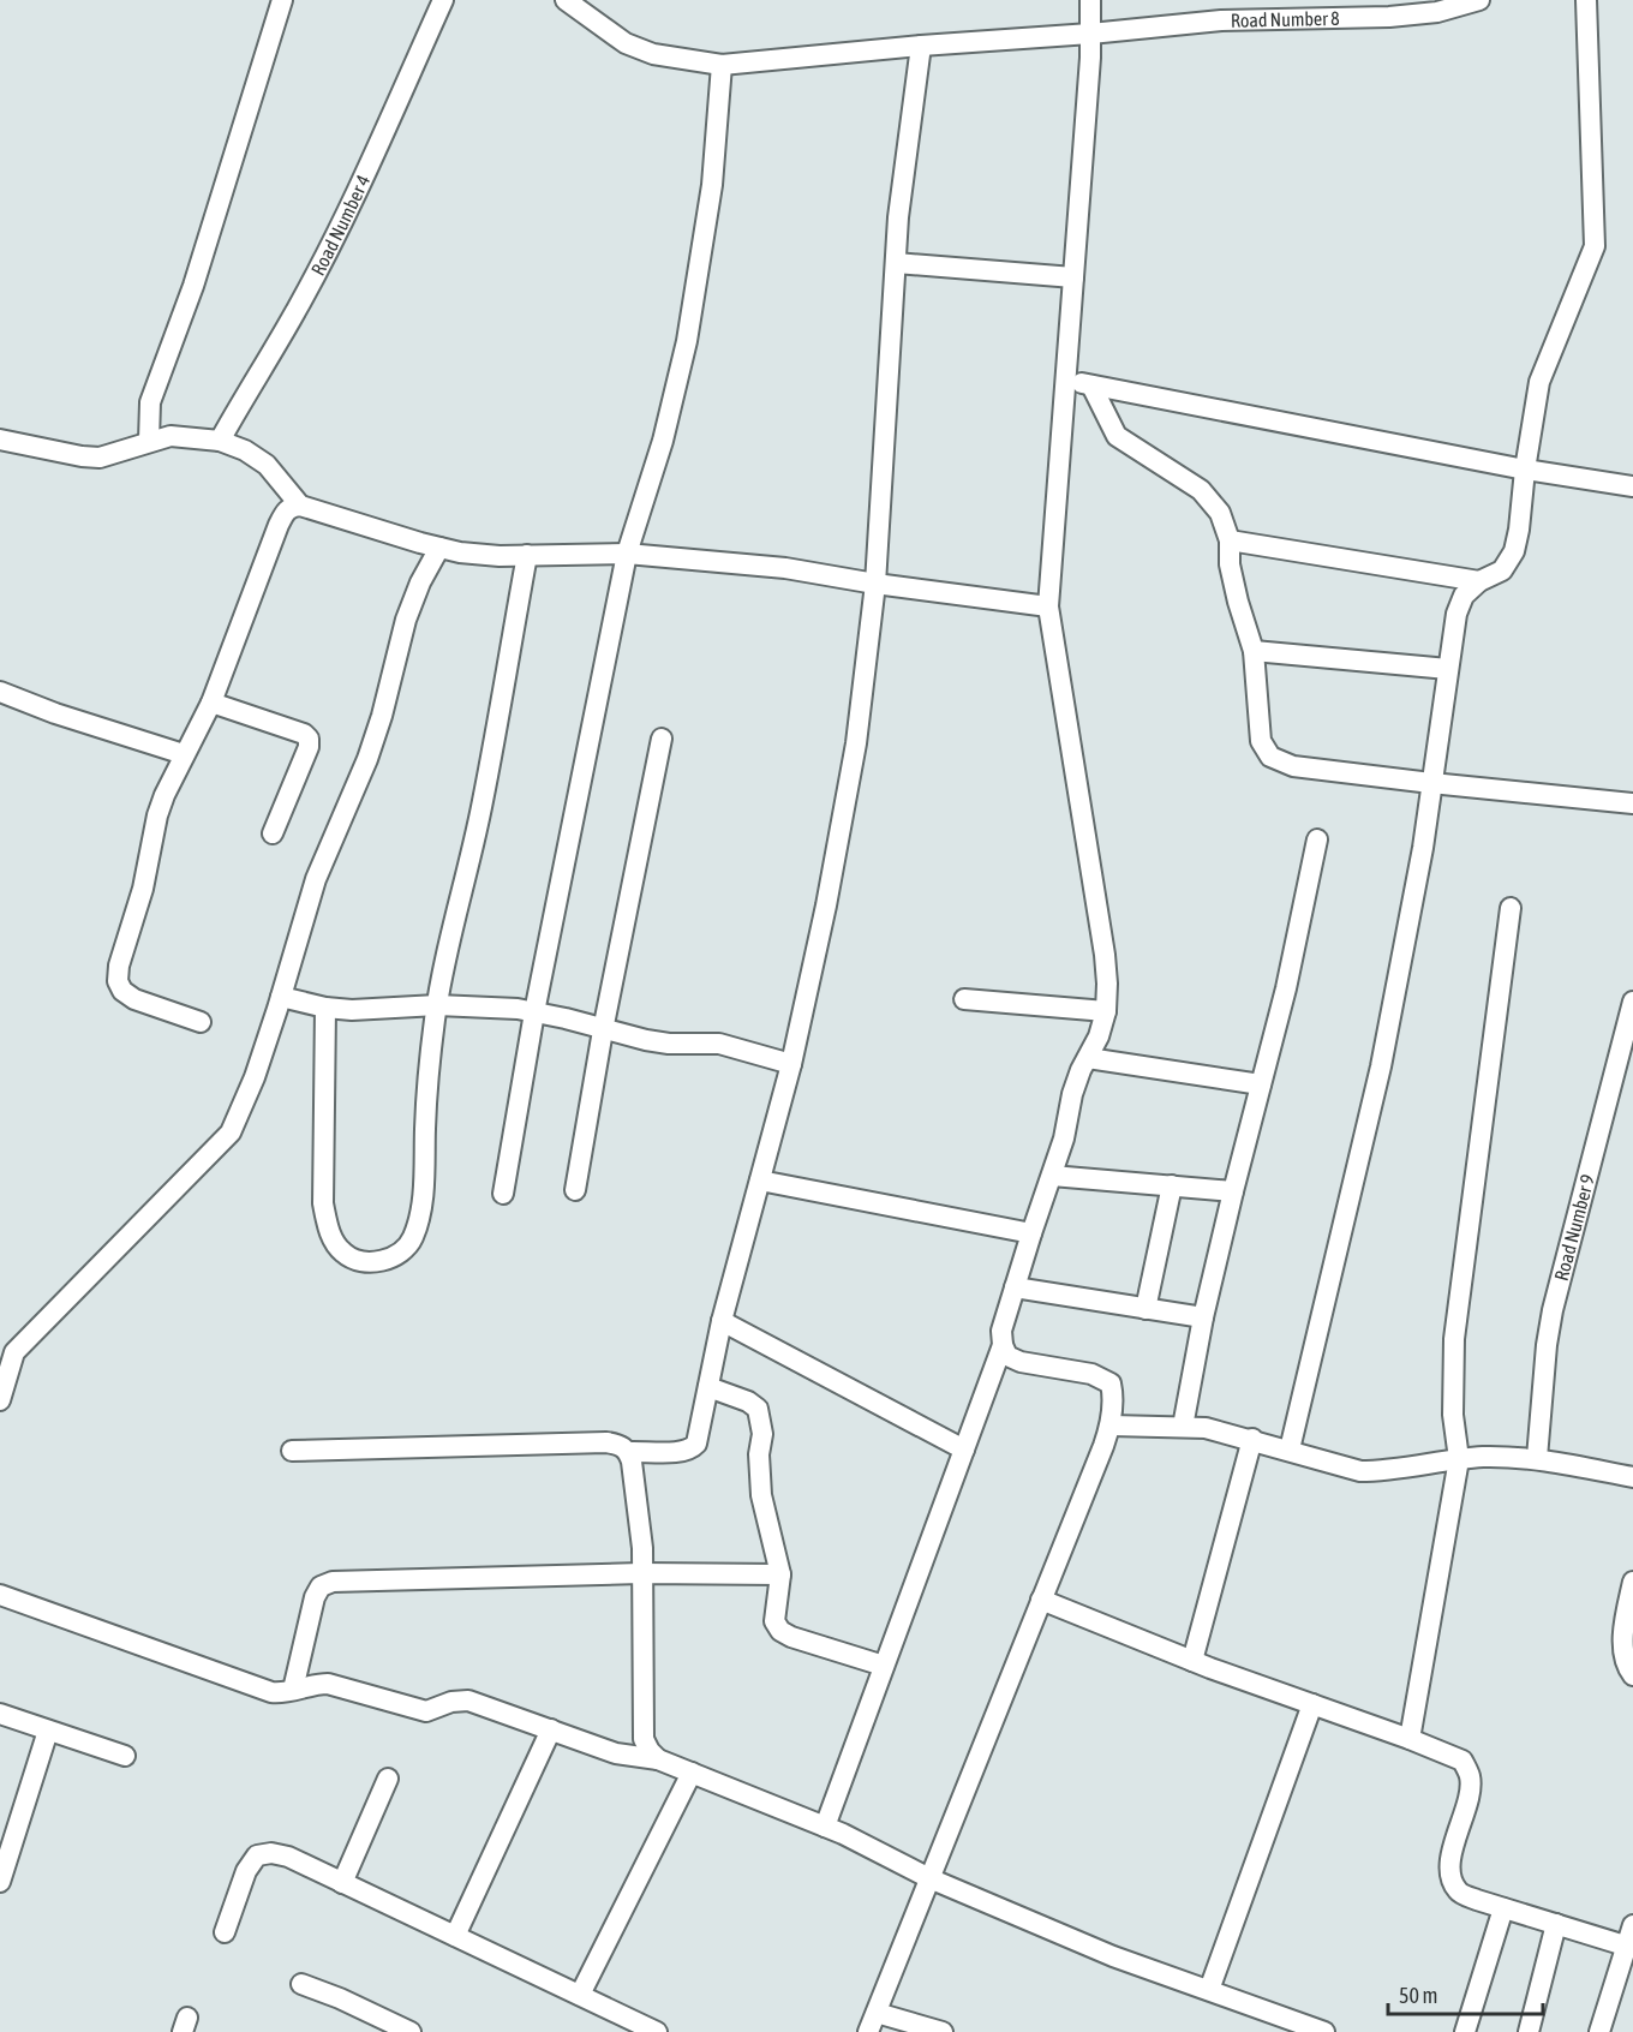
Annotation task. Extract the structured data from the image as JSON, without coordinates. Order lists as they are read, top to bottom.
{
  "streets": {
    "street": ["Road Number 8", "Road Number 4", "Road Number 9"]
  },
  "scale_bar": "50 m"
}
